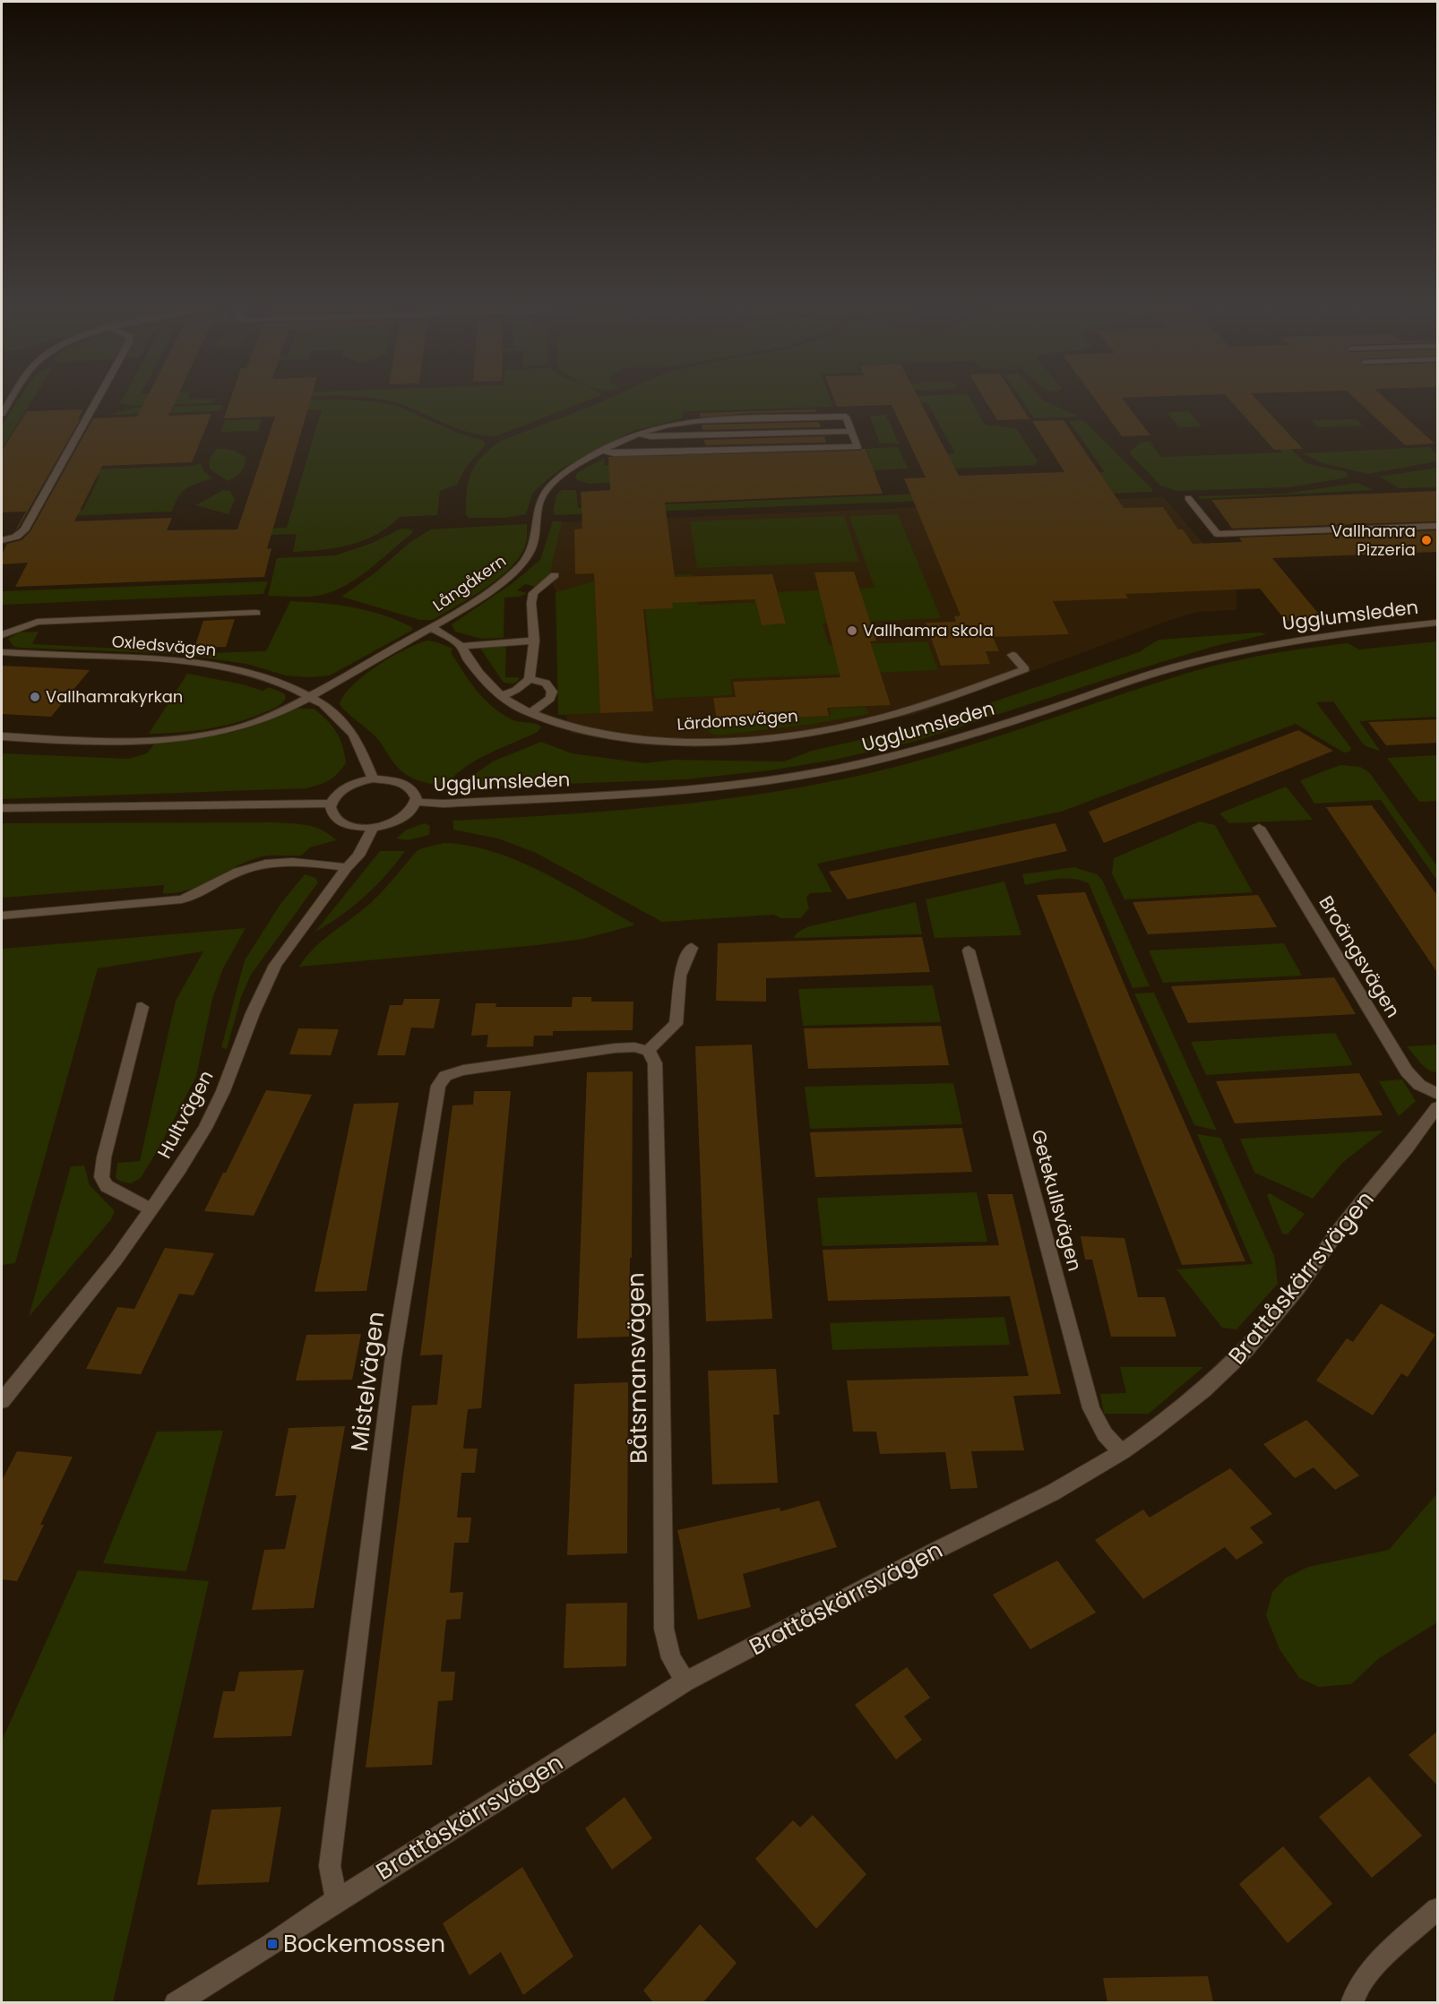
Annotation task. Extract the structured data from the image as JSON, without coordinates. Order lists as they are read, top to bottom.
{
  "streets": {
    "street": [
      "Långåkern",
      "Ugglumsleden",
      "Oxledsvägen",
      "Lärdomsvägen",
      "Broängsvägen",
      "Hultvägen",
      "Getekullsvägen",
      "Brattåskärrsvägen",
      "Båtsmansvägen",
      "Mistelvägen"
    ]
  },
  "crossings": [
    ["Långåkern", "Oxledsvägen"],
    ["Långåkern", "Lärdomsvägen"],
    ["Getekullsvägen", "Brattåskärrsvägen"],
    ["Brattåskärrsvägen", "Båtsmansvägen"],
    ["Brattåskärrsvägen", "Mistelvägen"],
    ["Båtsmansvägen", "Mistelvägen"]
  ],
  "places": {
    "other": ["Vallhamra Pizzeria", "Vallhamra skola", "Vallhamrakyrkan"],
    "transit": ["Bockemossen"]
  }
}
